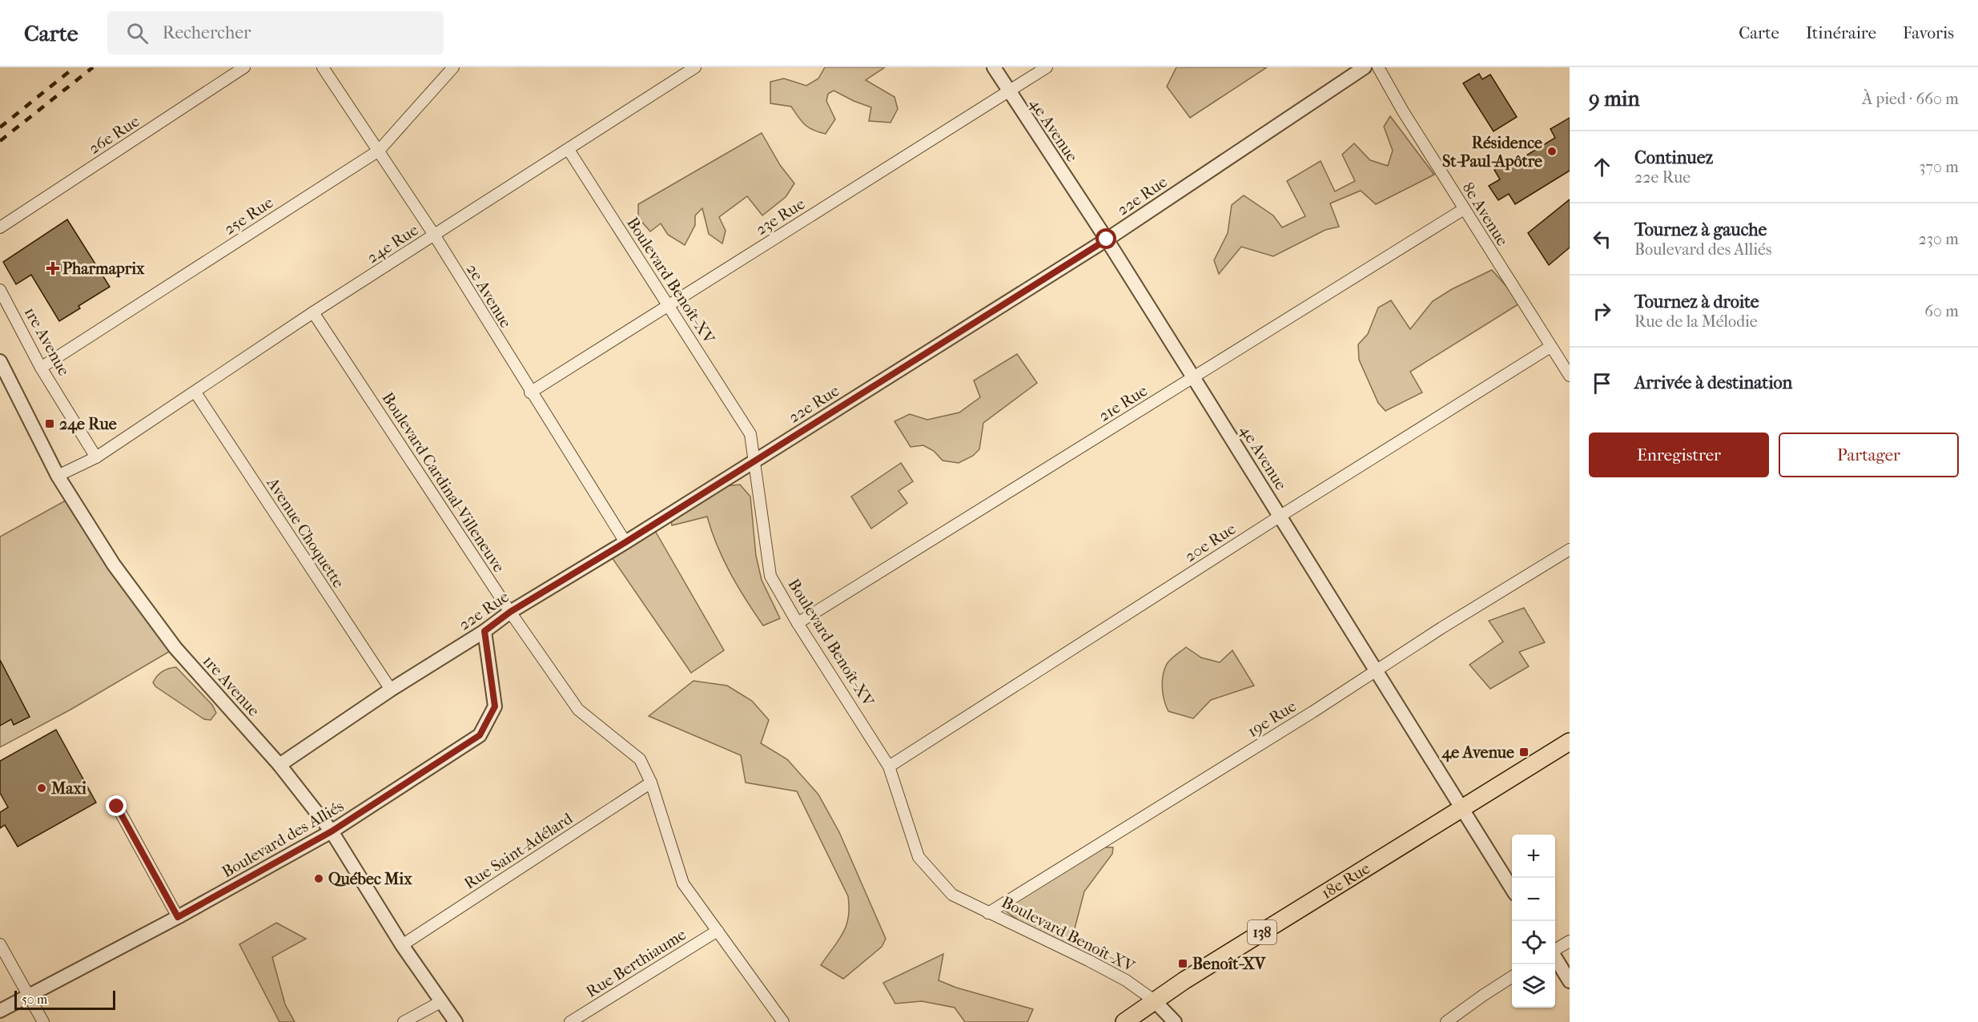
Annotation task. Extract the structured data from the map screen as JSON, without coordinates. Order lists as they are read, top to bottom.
{
  "streets": {
    "main road": ["18e Rue", "138"],
    "street": [
      "4e Avenue",
      "26e Rue",
      "22e Rue",
      "8e Avenue",
      "25e Rue",
      "23e Rue",
      "24e Rue",
      "Boulevard Benoît-XV",
      "2e Avenue",
      "1re Avenue",
      "21e Rue",
      "Boulevard Cardinal-Villeneuve",
      "Avenue Choquette",
      "20e Rue",
      "19e Rue",
      "Boulevard des Alliés",
      "Rue Saint-Adélard",
      "Rue Berthiaume"
    ]
  },
  "crossings": [
    ["4e Avenue", "22e Rue"],
    ["4e Avenue", "23e Rue"],
    ["4e Avenue", "21e Rue"],
    ["4e Avenue", "20e Rue"],
    ["4e Avenue", "19e Rue"],
    ["4e Avenue", "18e Rue"],
    ["22e Rue", "Boulevard Benoît-XV"],
    ["22e Rue", "2e Avenue"],
    ["22e Rue", "1re Avenue"],
    ["22e Rue", "Boulevard Cardinal-Villeneuve"],
    ["22e Rue", "Avenue Choquette"],
    ["22e Rue", "Boulevard des Alliés"],
    ["8e Avenue", "21e Rue"],
    ["8e Avenue", "20e Rue"],
    ["25e Rue", "2e Avenue"],
    ["25e Rue", "1re Avenue"],
    ["23e Rue", "Boulevard Benoît-XV"],
    ["23e Rue", "2e Avenue"],
    ["24e Rue", "Boulevard Benoît-XV"],
    ["24e Rue", "2e Avenue"],
    ["24e Rue", "1re Avenue"],
    ["24e Rue", "Boulevard Cardinal-Villeneuve"],
    ["24e Rue", "Avenue Choquette"],
    ["Boulevard Benoît-XV", "21e Rue"],
    ["Boulevard Benoît-XV", "20e Rue"],
    ["Boulevard Benoît-XV", "19e Rue"],
    ["Boulevard Benoît-XV", "18e Rue"],
    ["1re Avenue", "Boulevard des Alliés"],
    ["1re Avenue", "Rue Saint-Adélard"],
    ["Boulevard Cardinal-Villeneuve", "Rue Saint-Adélard"],
    ["Boulevard Cardinal-Villeneuve", "Rue Berthiaume"]
  ],
  "places": {
    "other": ["Résidence St-Paul-Apôtre", "Maxi", "Québec Mix"],
    "health": ["Pharmaprix"],
    "transit": ["24e Rue", "4e Avenue", "Benoît-XV"]
  },
  "scale_bar": "50 m",
  "page": {
    "header": "Carte",
    "search": "Rechercher",
    "nav": ["Carte", "Itinéraire", "Favoris"],
    "heading": ["9 min", "À pied · 660 m"],
    "list": [
      ["Continuez", "22e Rue", "370 m"],
      ["Tournez à gauche", "Boulevard des Alliés", "230 m"],
      ["Tournez à droite", "Rue de la Mélodie", "60 m"],
      "Arrivée à destination"
    ],
    "buttons": ["Enregistrer", "Partager"],
    "map_buttons": ["+", "−"],
    "scale": "50 m"
  }
}
